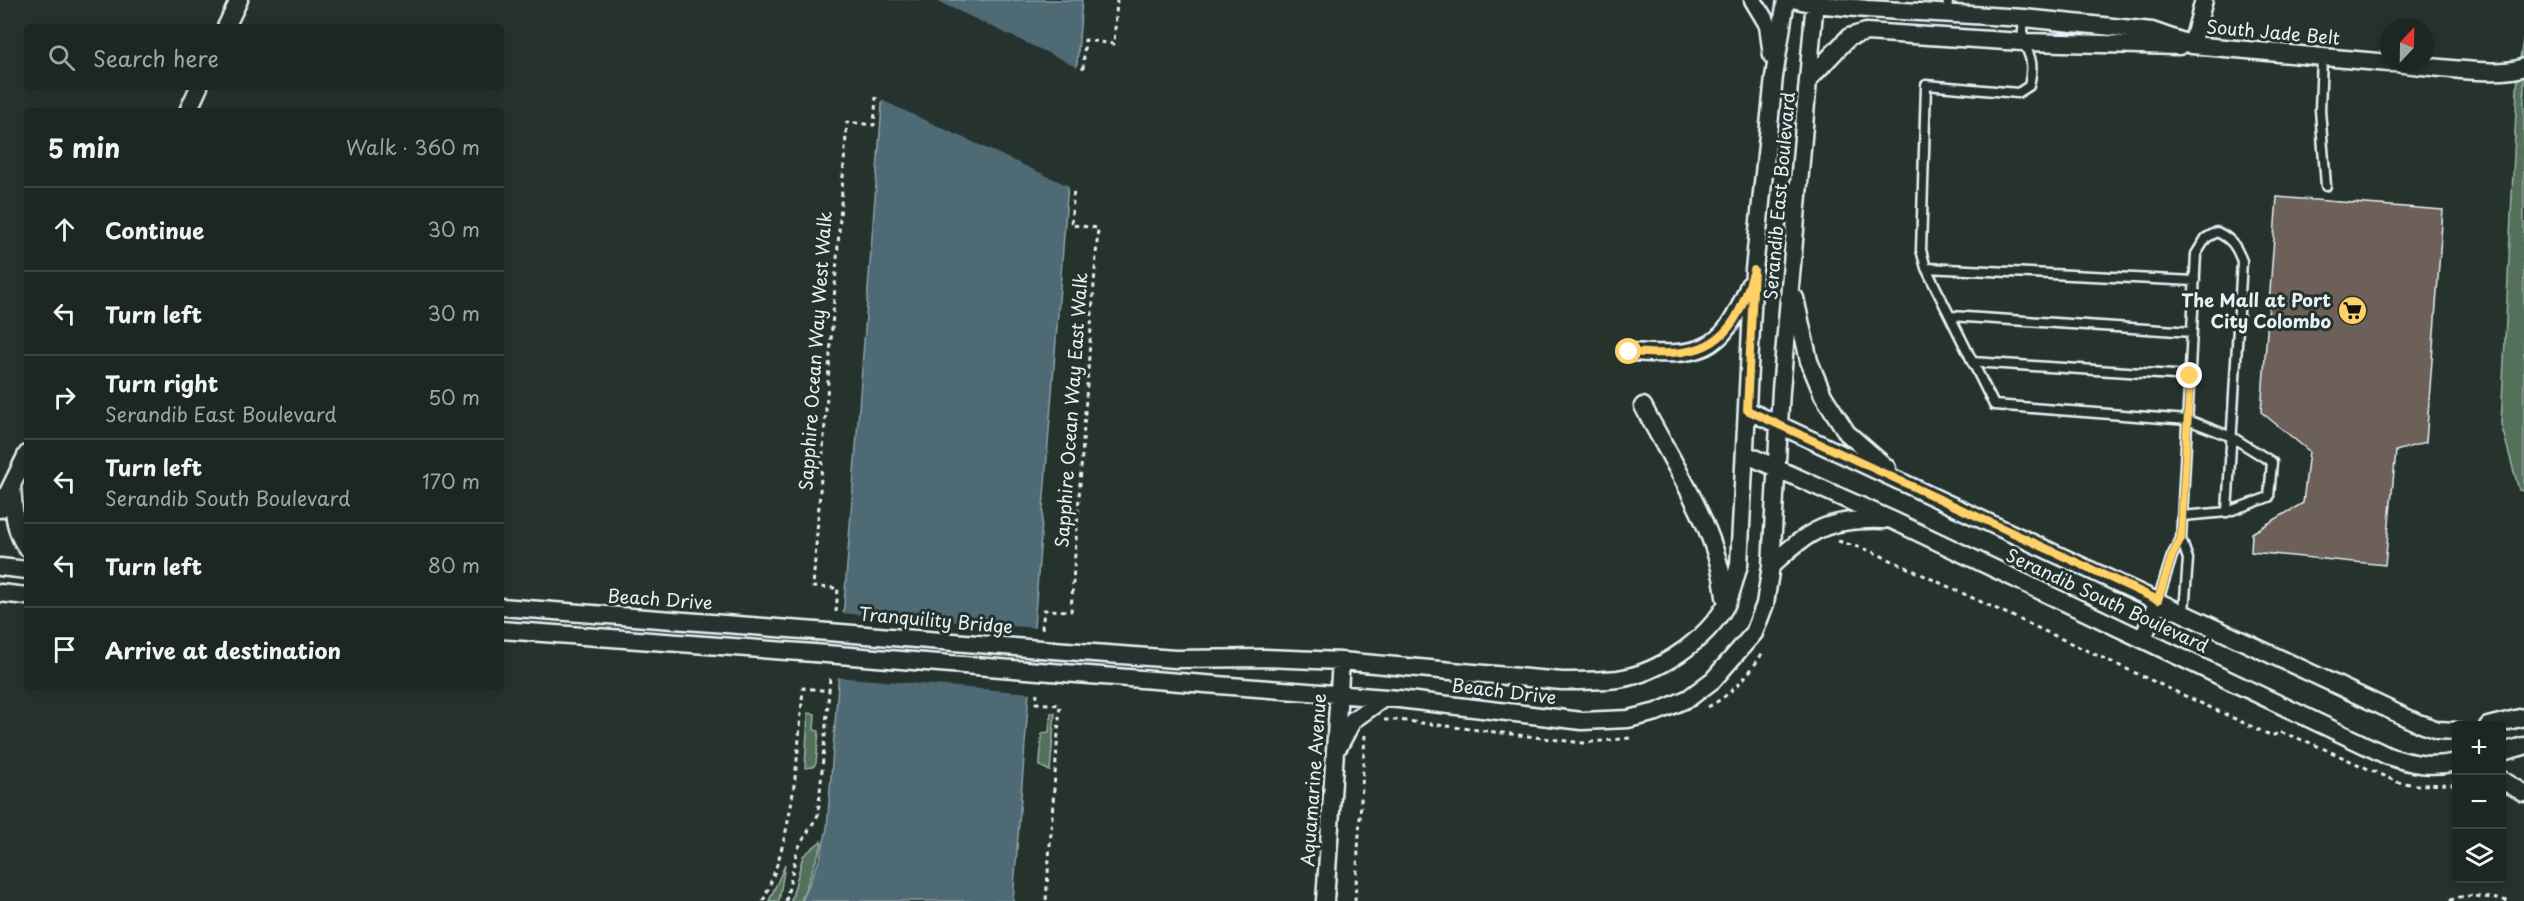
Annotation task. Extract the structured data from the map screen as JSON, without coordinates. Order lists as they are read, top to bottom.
{
  "streets": {
    "street": [
      "South Jade Belt",
      "Serandib East Boulevard",
      "Beach Drive",
      "Serandib South Boulevard",
      "Tranquility Bridge",
      "Aquamarine Avenue"
    ],
    "path": ["Sapphire Ocean Way West Walk", "Sapphire Ocean Way East Walk"]
  },
  "crossings": [
    ["South Jade Belt", "Serandib East Boulevard"],
    ["Serandib East Boulevard", "Beach Drive"],
    ["Serandib East Boulevard", "Serandib South Boulevard"],
    ["Beach Drive", "Serandib South Boulevard"],
    ["Beach Drive", "Tranquility Bridge"],
    ["Beach Drive", "Aquamarine Avenue"]
  ],
  "places": {
    "supermarket": ["The Mall at Port City Colombo"]
  },
  "north": "top",
  "page": {
    "search": "Search here",
    "heading": ["5 min", "Walk · 360 m"],
    "list": [
      ["Continue", "30 m"],
      ["Turn left", "30 m"],
      ["Turn right", "Serandib East Boulevard", "50 m"],
      ["Turn left", "Serandib South Boulevard", "170 m"],
      ["Turn left", "80 m"],
      "Arrive at destination"
    ],
    "map_buttons": ["+", "−"]
  }
}
